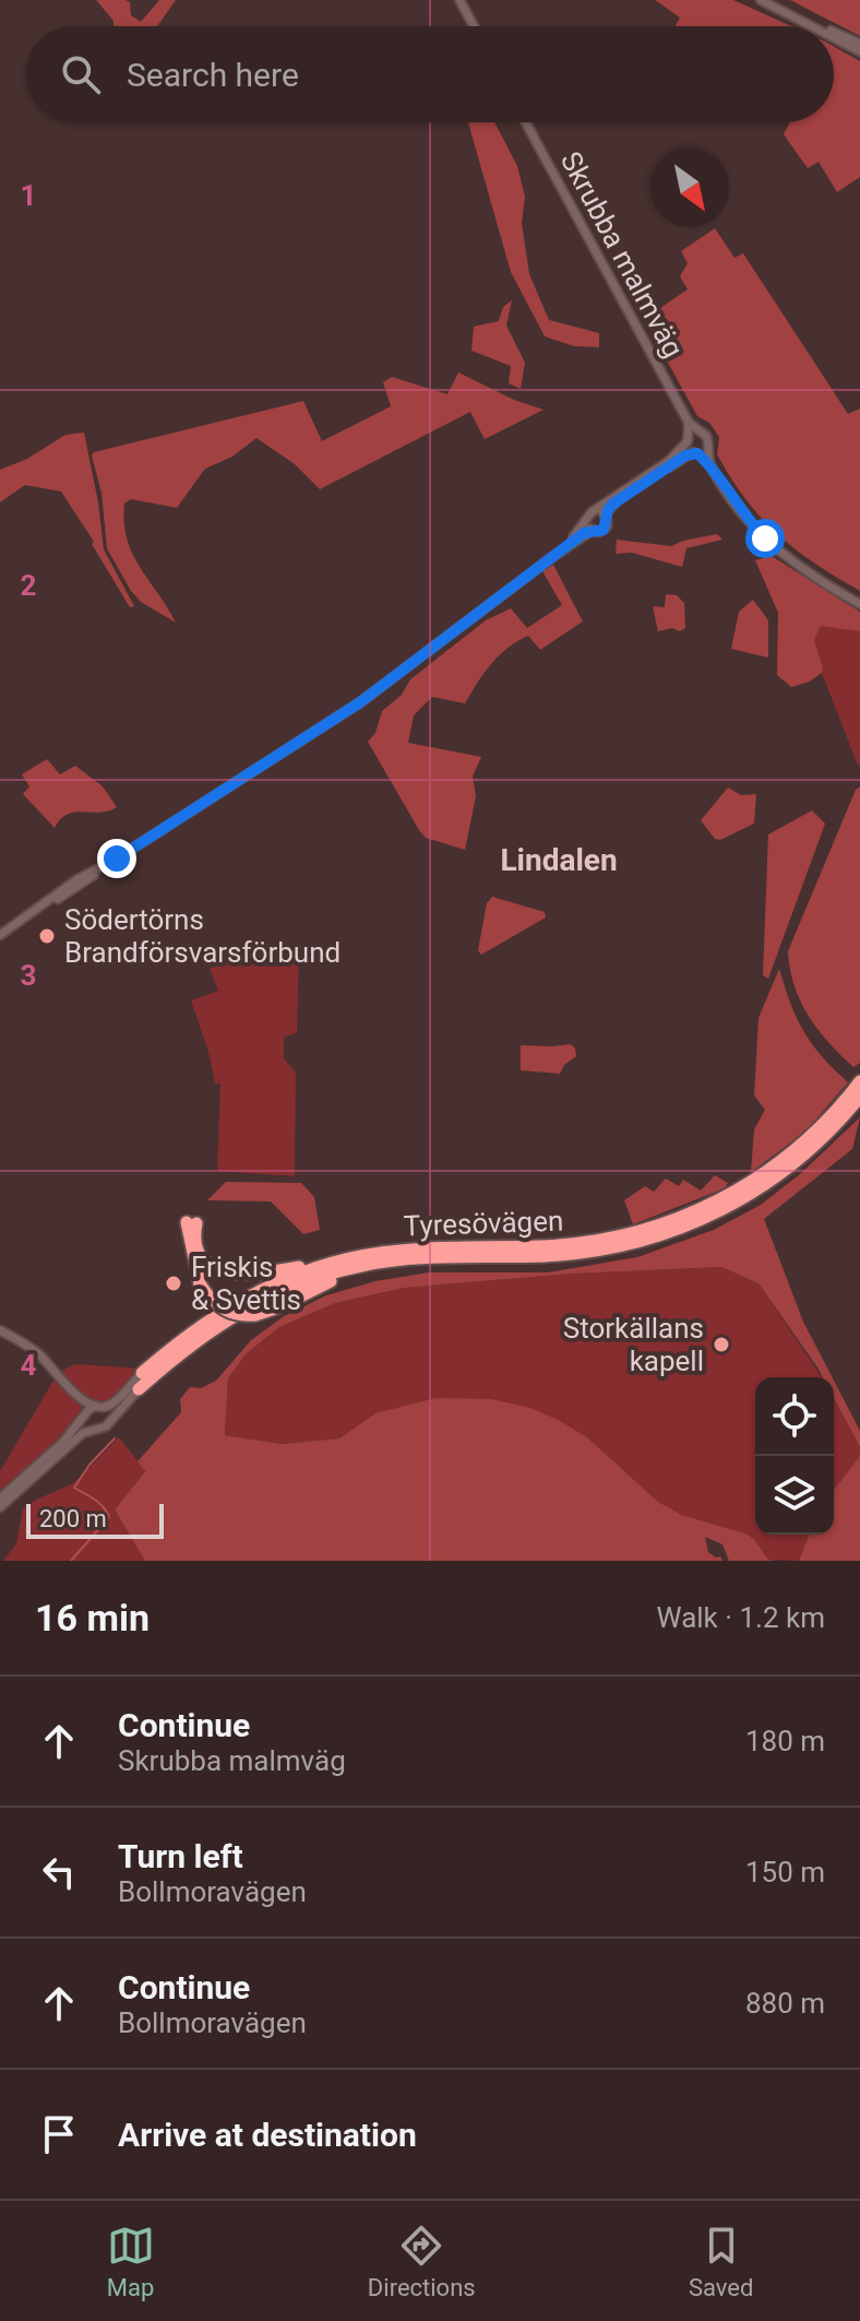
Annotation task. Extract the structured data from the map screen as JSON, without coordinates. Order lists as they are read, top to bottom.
{
  "streets": {
    "highway": ["Tyresövägen"],
    "street": ["Skrubba malmväg"]
  },
  "districts": ["Lindalen"],
  "places": ["Södertörns Brandförsvarsförbund", "Friskis & Svettis", "Storkällans kapell"],
  "scale_bar": "200 m",
  "north": "bottom right",
  "page": {
    "search": "Search here",
    "scale": "200 m",
    "heading": ["16 min", "Walk · 1.2 km"],
    "list": [
      ["Continue", "Skrubba malmväg", "180 m"],
      ["Turn left", "Bollmoravägen", "150 m"],
      ["Continue", "Bollmoravägen", "880 m"],
      "Arrive at destination"
    ],
    "nav": ["Map", "Directions", "Saved"]
  },
  "grid": {
    "rows": [
      "1",
      "2",
      "3",
      "4"
    ]
  }
}
